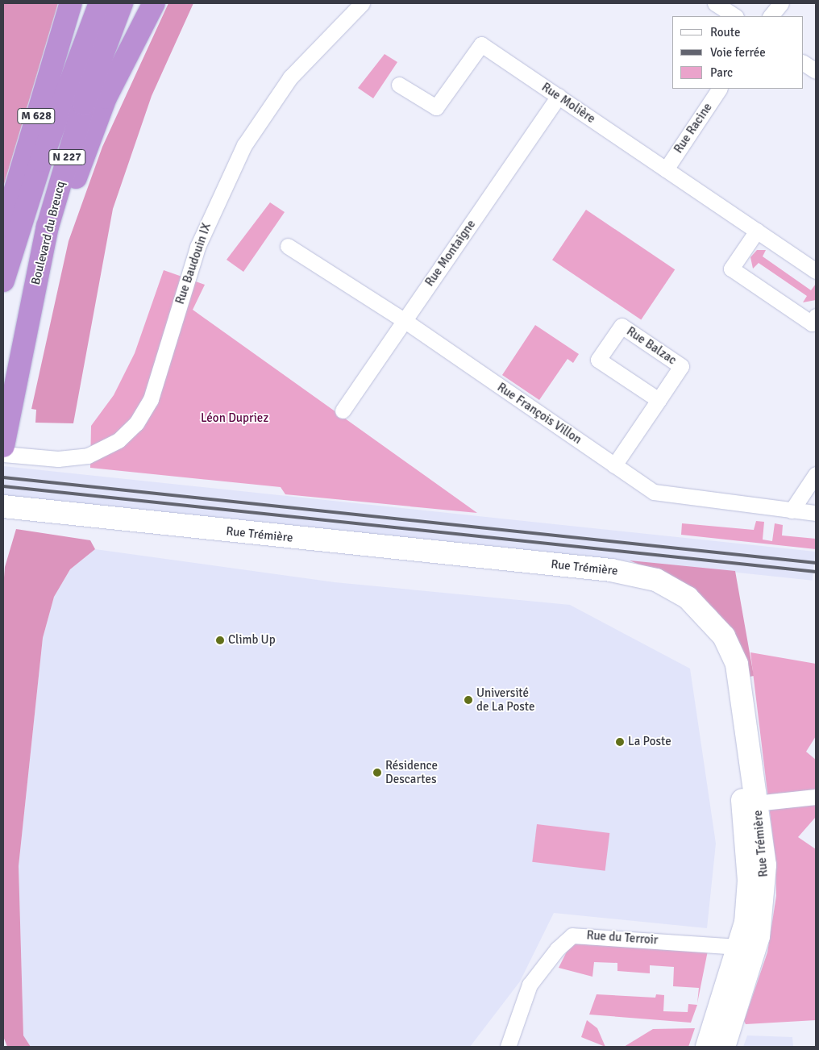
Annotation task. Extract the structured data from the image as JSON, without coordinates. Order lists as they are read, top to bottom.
{
  "streets": {
    "highway": ["M 628", "N 227", "Boulevard du Breucq"],
    "main road": ["Rue Trémière"],
    "street": [
      "Rue Molière",
      "Rue Racine",
      "Rue Montaigne",
      "Rue Baudouin IX",
      "Rue Balzac",
      "Rue François Villon",
      "Rue du Terroir"
    ]
  },
  "crossings": [
    ["Rue Molière", "Rue Racine"],
    ["Rue Molière", "Rue Montaigne"],
    ["Rue Montaigne", "Rue François Villon"],
    ["Rue Balzac", "Rue François Villon"],
    ["Rue Trémière", "Rue du Terroir"]
  ],
  "parks": ["Léon Dupriez"],
  "places": [
    "Climb Up",
    "Université de La Poste",
    "La Poste",
    "Résidence Descartes"
  ],
  "legend": ["Route", "Voie ferrée", "Parc"]
}
